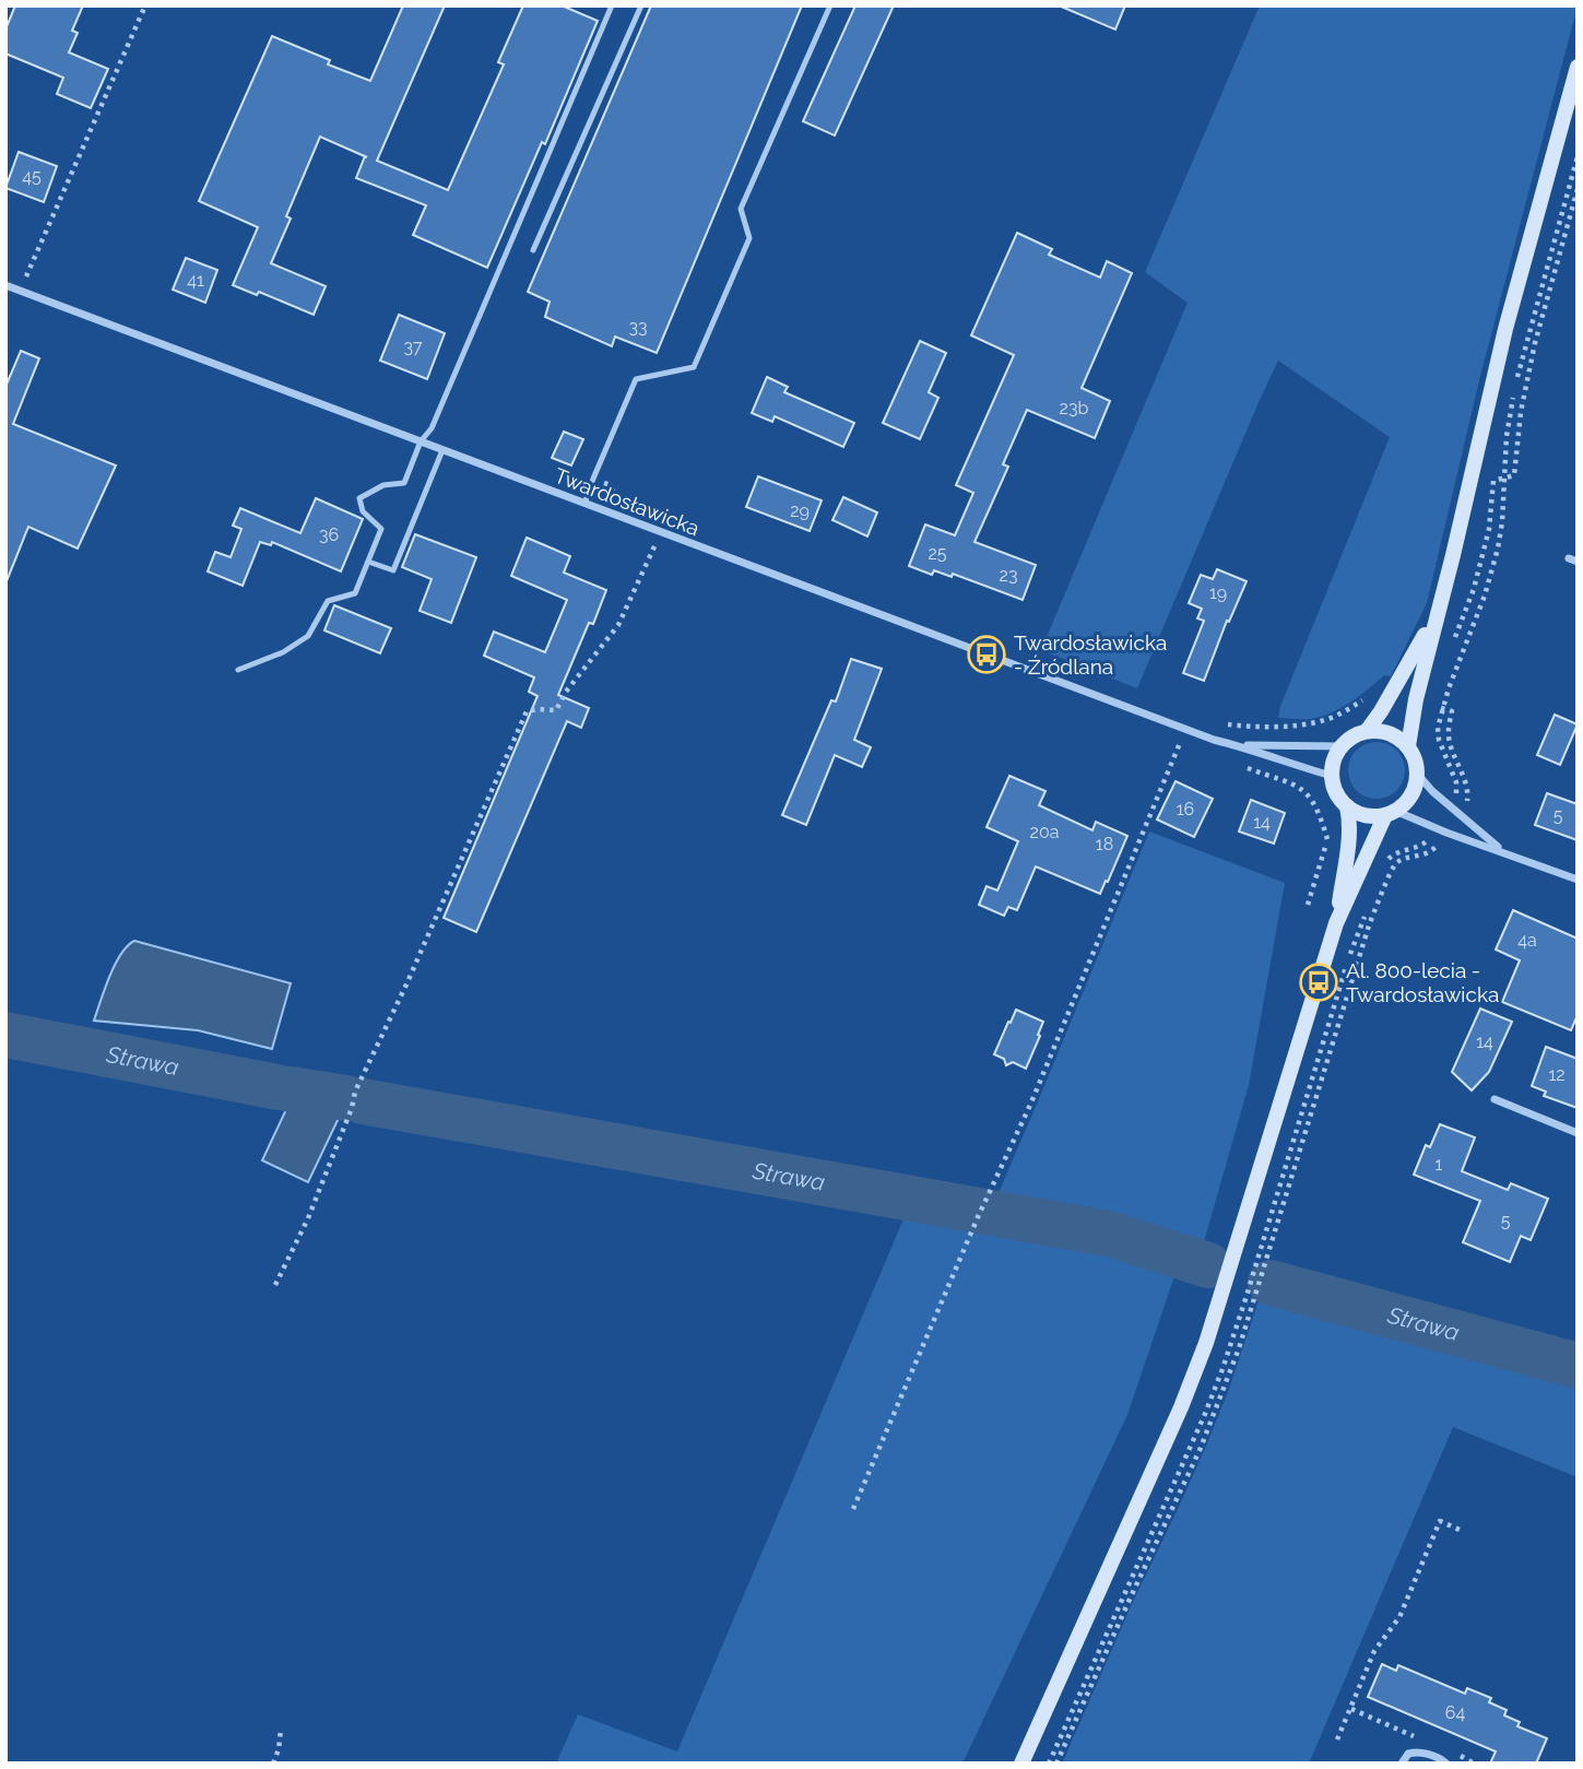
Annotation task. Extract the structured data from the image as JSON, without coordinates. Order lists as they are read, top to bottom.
{
  "streets": {
    "street": ["Twardosławicka"]
  },
  "water": ["Strawa"],
  "places": {
    "bus stop": ["Twardosławicka - Źródlana", "Al. 800-lecia - Twardosławicka"]
  },
  "house_numbers": [
    "45",
    "41",
    "33",
    "37",
    "23b",
    "29",
    "36",
    "25",
    "23",
    "19",
    "16",
    "5",
    "14",
    "20a",
    "18",
    "4a",
    "14",
    "12",
    "1",
    "5",
    "64"
  ]
}
